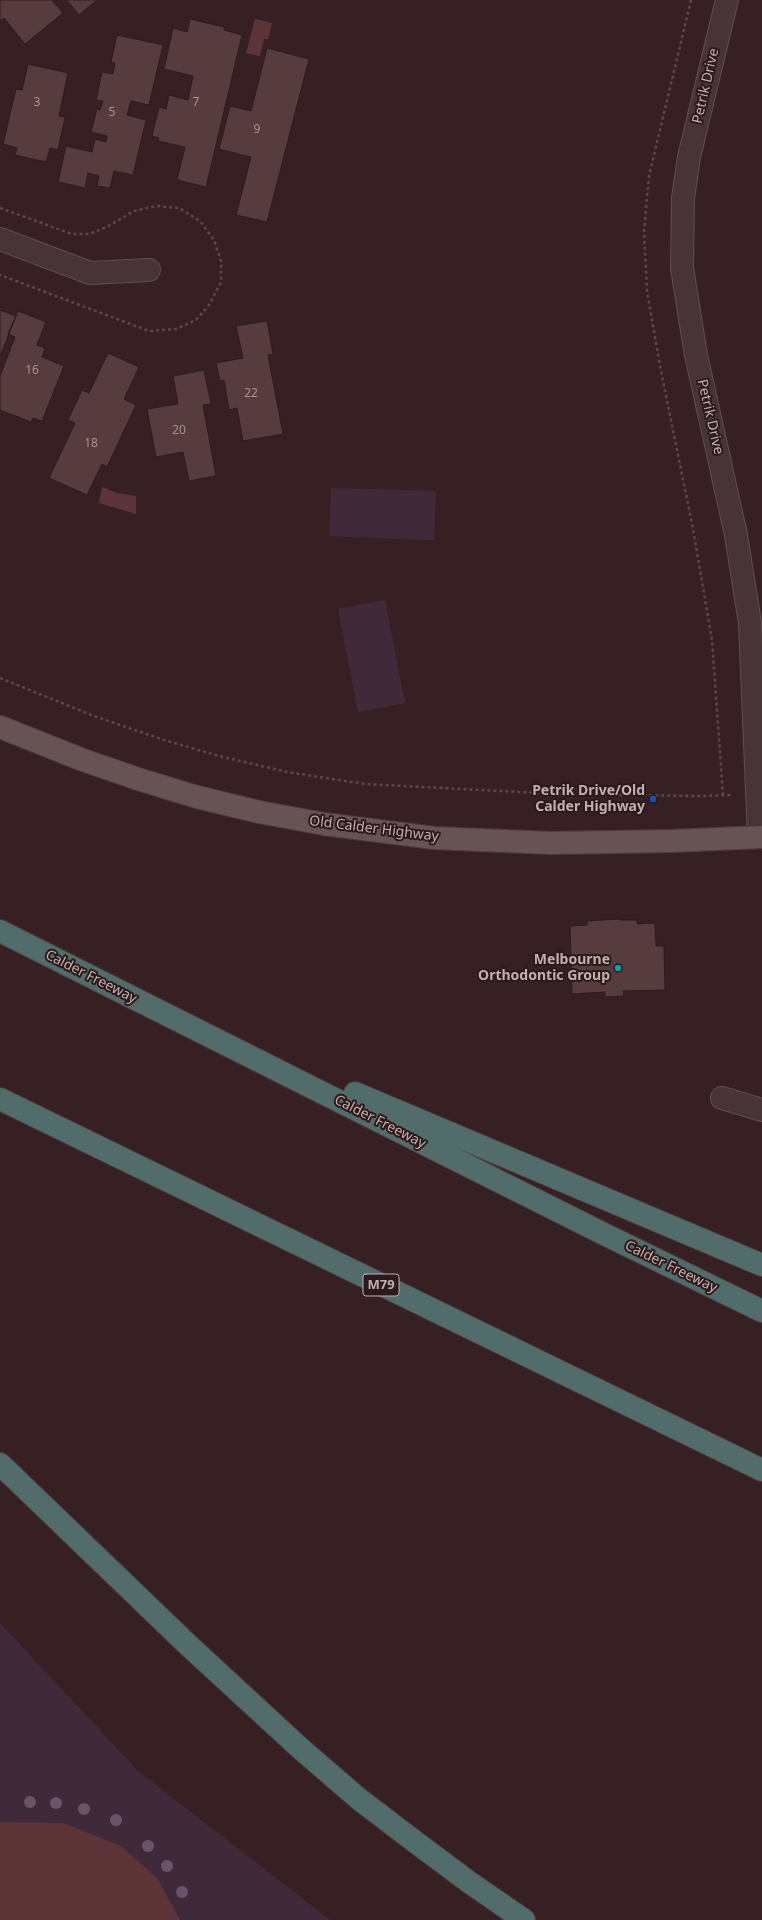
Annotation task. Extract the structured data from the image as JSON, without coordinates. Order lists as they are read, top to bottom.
{
  "streets": {
    "highway": ["Calder Freeway", "M79"],
    "main road": ["Old Calder Highway"],
    "street": ["Petrik Drive"]
  },
  "crossings": [
    ["Petrik Drive", "Old Calder Highway"]
  ],
  "places": ["Petrik Drive/Old Calder Highway", "Melbourne Orthodontic Group"],
  "house_numbers": [
    "3",
    "7",
    "5",
    "9",
    "16",
    "22",
    "20",
    "18"
  ]
}
